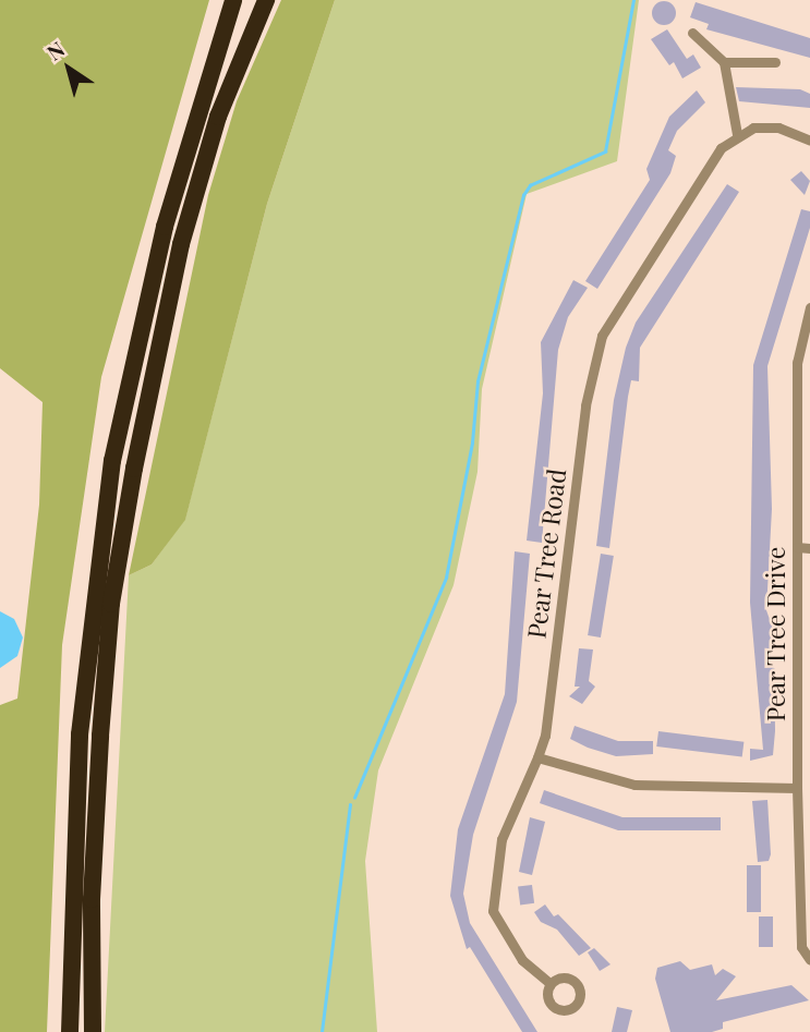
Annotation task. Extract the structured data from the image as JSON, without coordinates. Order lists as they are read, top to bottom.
{
  "streets": {
    "street": ["Pear Tree Road", "Pear Tree Drive"]
  },
  "north": "top left"
}
